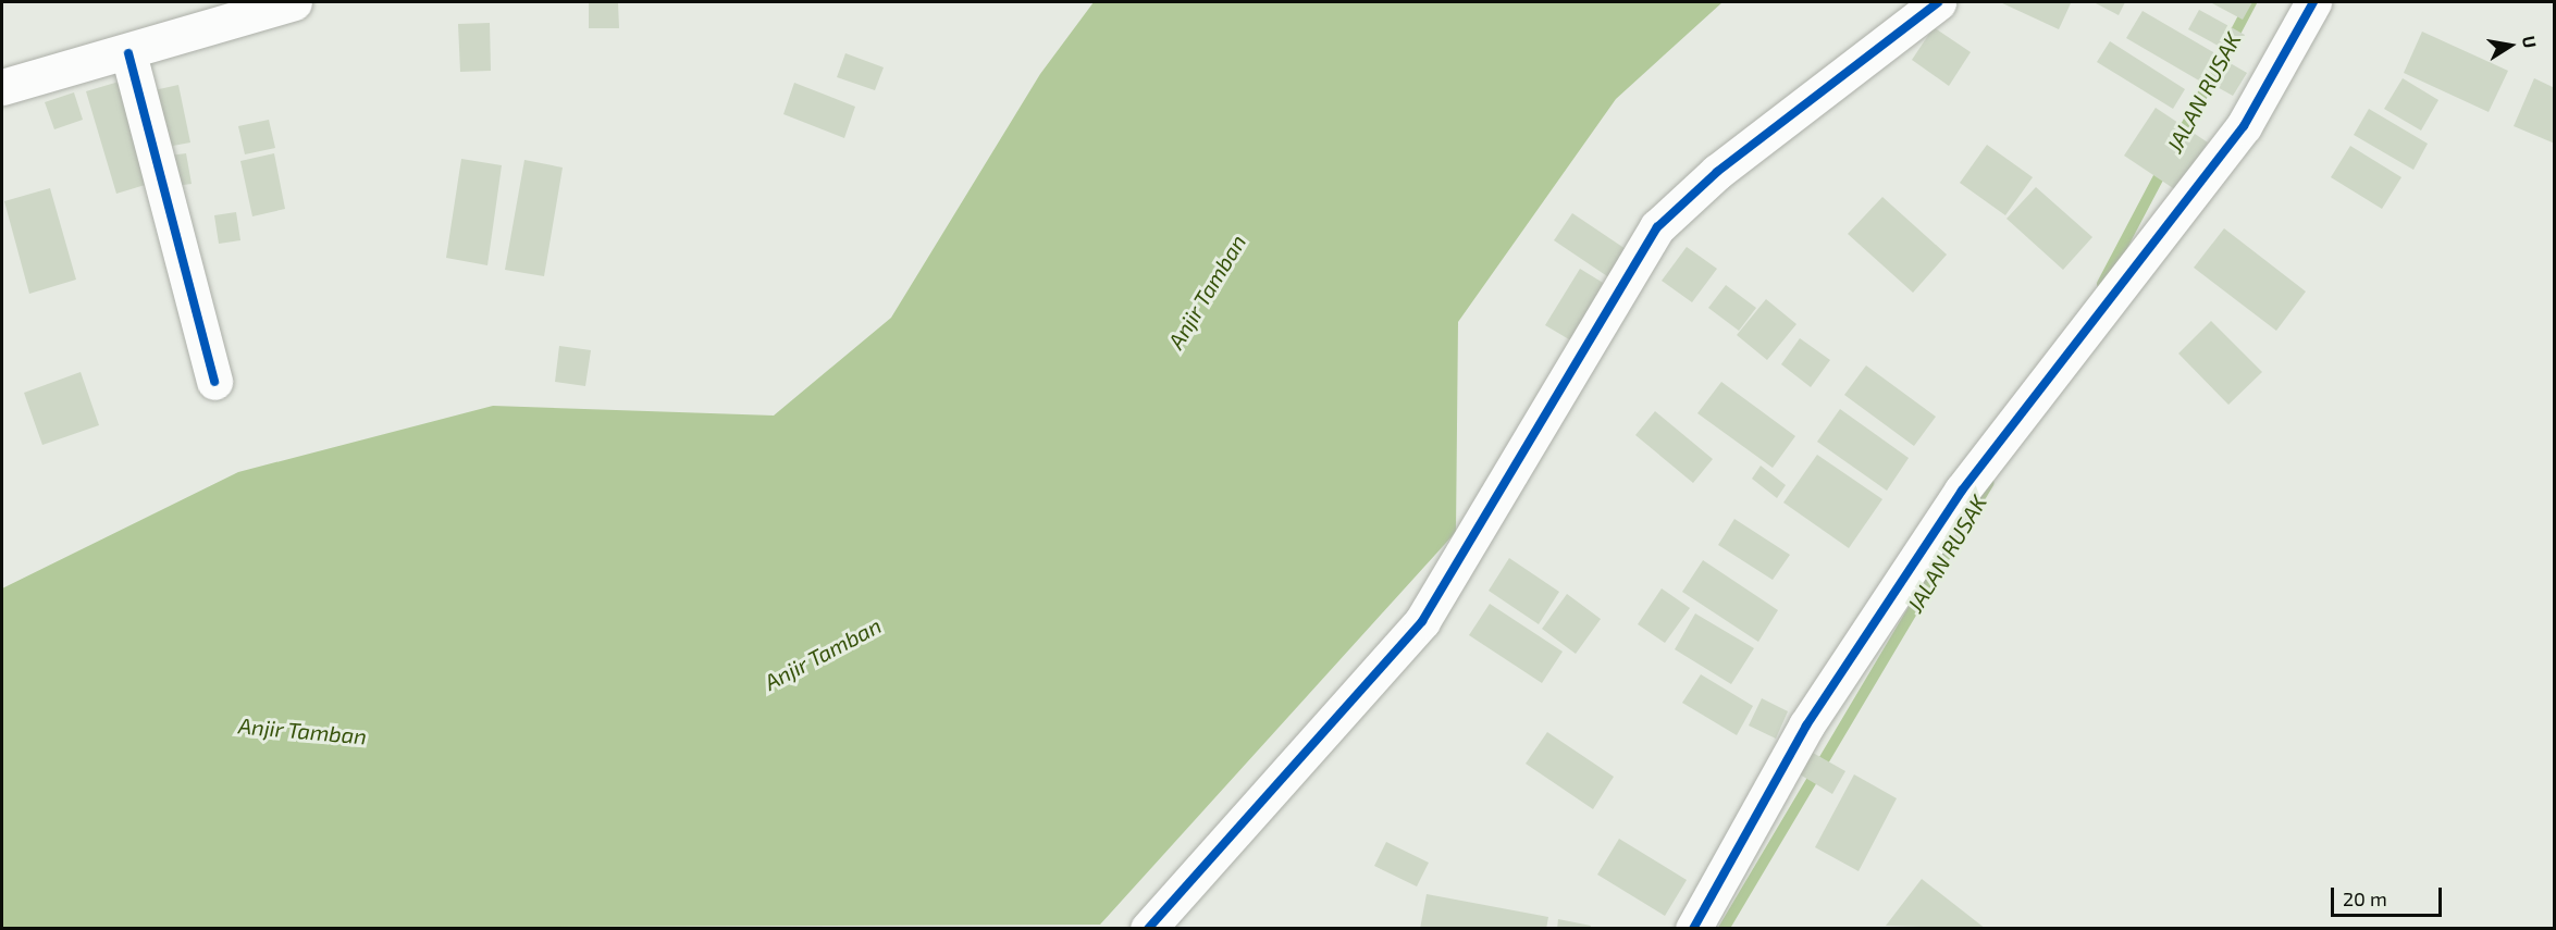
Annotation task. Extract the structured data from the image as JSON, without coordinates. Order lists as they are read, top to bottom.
{
  "water": ["JALAN RUSAK", "Anjir Tamban"],
  "scale_bar": "20 m",
  "north": "right"
}
